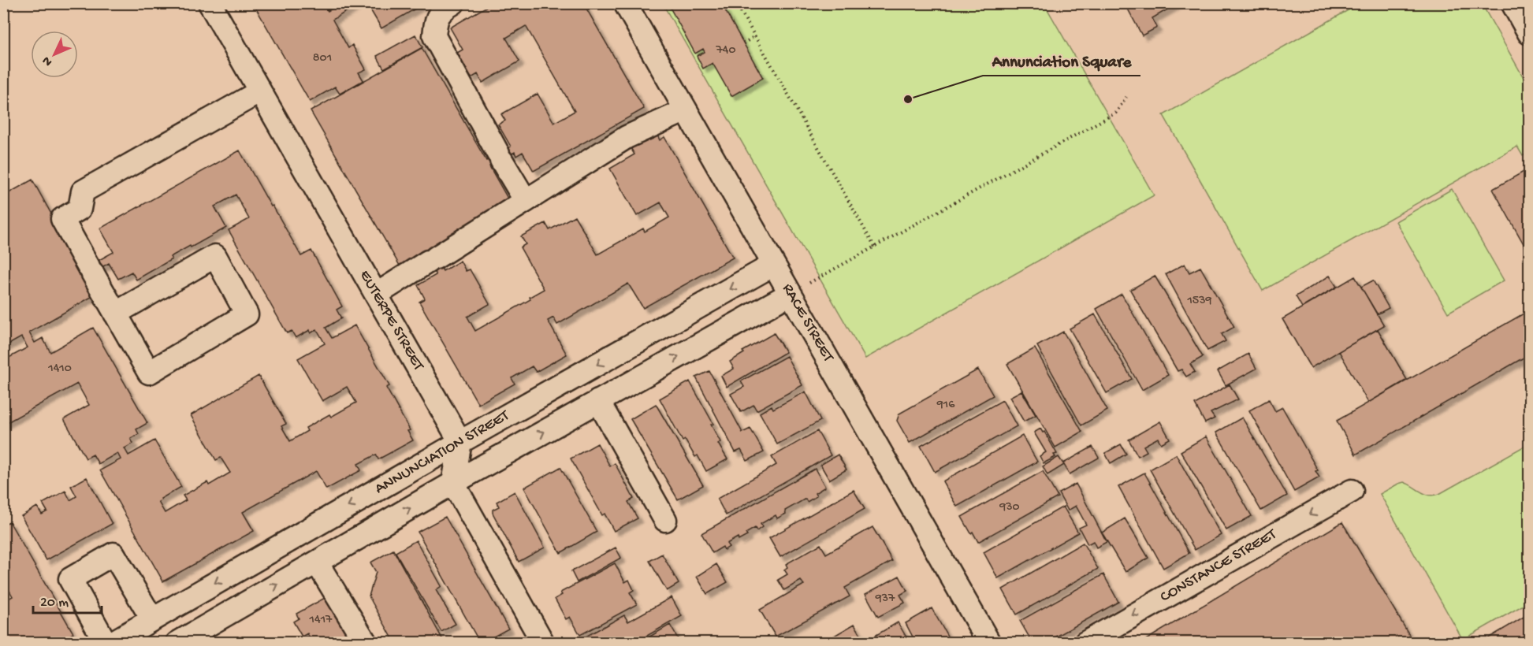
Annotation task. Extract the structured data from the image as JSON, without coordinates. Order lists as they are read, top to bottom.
{
  "streets": {
    "street": [
      "EUTERPE STREET",
      "RACE STREET",
      "ANNUNCIATION STREET",
      "CONSTANCE STREET"
    ]
  },
  "crossings": [
    ["EUTERPE STREET", "ANNUNCIATION STREET"],
    ["RACE STREET", "ANNUNCIATION STREET"]
  ],
  "one_way": ["CONSTANCE STREET"],
  "places": ["Annunciation Square"],
  "house_numbers": [
    "740",
    "801",
    "1539",
    "1410",
    "916",
    "930",
    "937",
    "1417"
  ],
  "scale_bar": "20 m",
  "north": "bottom left"
}
